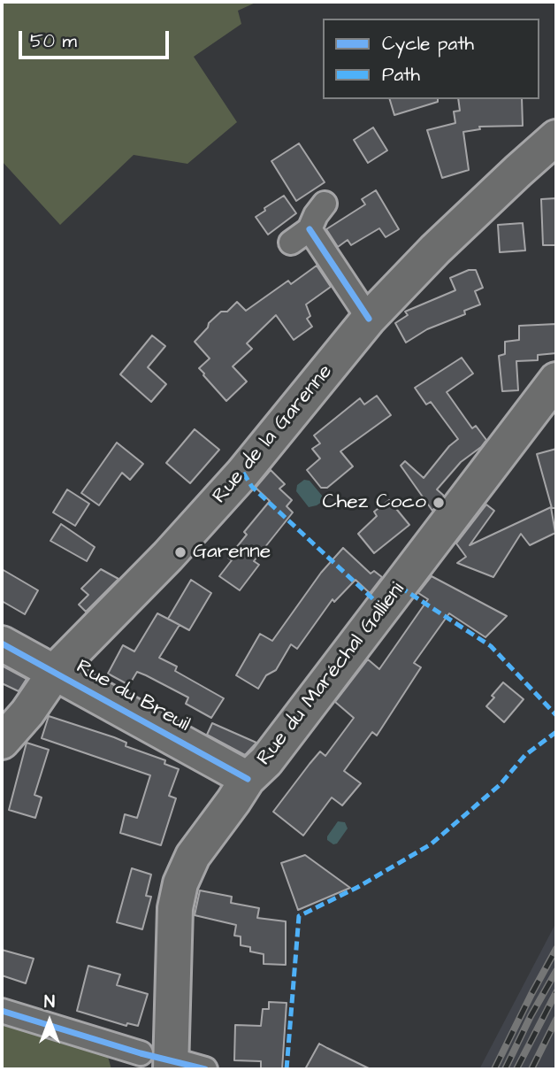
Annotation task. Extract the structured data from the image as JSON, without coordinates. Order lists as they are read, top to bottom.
{
  "streets": {
    "main road": ["Rue de la Garenne", "Rue du Maréchal Gallieni", "Rue du Breuil"]
  },
  "crossings": [
    ["Rue de la Garenne", "Rue du Breuil"],
    ["Rue du Maréchal Gallieni", "Rue du Breuil"]
  ],
  "places": ["Chez Coco", "Garenne"],
  "legend": ["Cycle path", "Path"],
  "scale_bar": "50 m",
  "north": "top"
}
